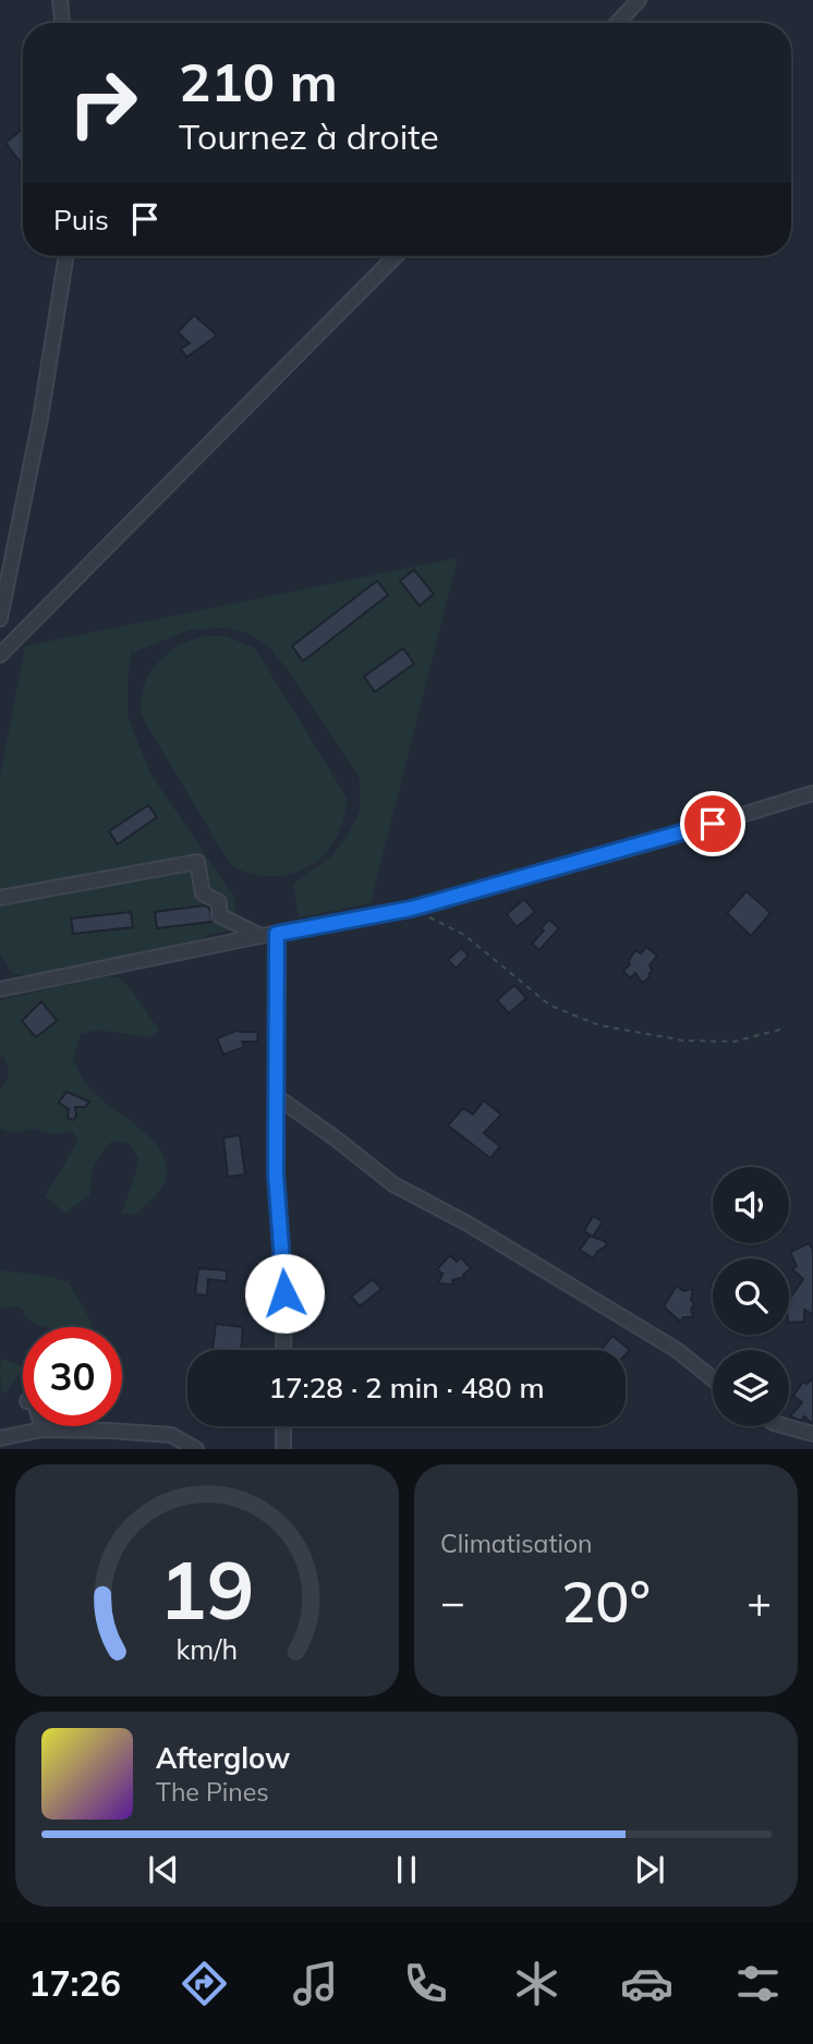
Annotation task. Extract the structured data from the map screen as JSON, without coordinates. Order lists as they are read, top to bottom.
{
  "page": {
    "turn": ["210 m", "Tournez à droite"],
    "then": "Puis",
    "limit": "30",
    "trip": "17:28 · 2 min · 480 m",
    "tile": "Climatisation",
    "heat": ["−", "20°", "+"],
    "song": ["Afterglow", "The Pines"],
    "tabs": "17:26",
    "gauge": ["19", "km/h"]
  }
}
